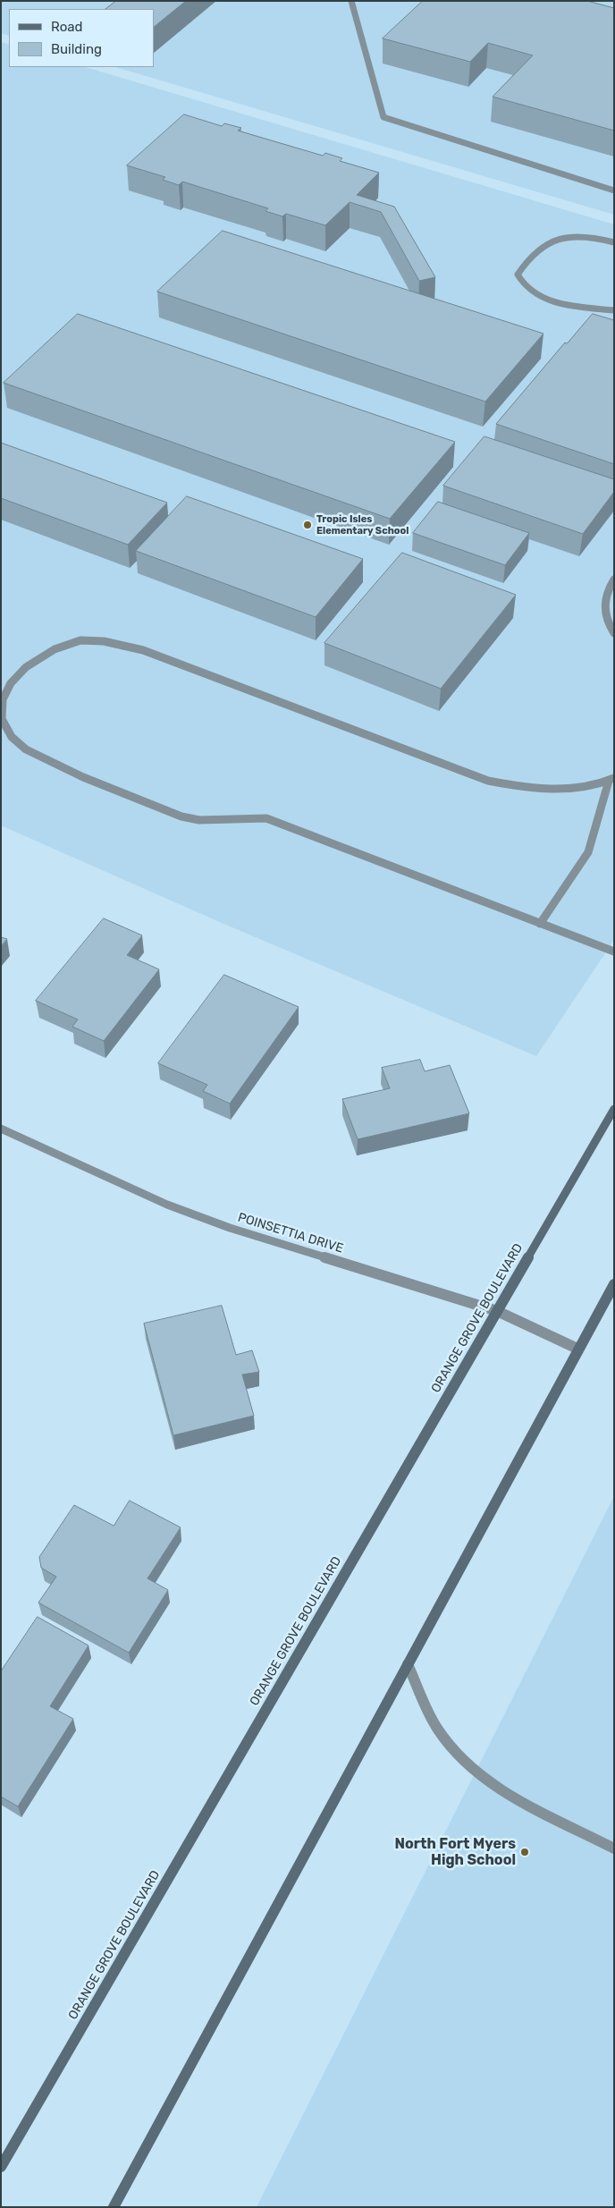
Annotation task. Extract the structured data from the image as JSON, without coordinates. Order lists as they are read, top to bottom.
{
  "streets": {
    "street": ["POINSETTIA DRIVE", "ORANGE GROVE BOULEVARD"]
  },
  "crossings": [
    ["POINSETTIA DRIVE", "ORANGE GROVE BOULEVARD"]
  ],
  "places": ["Tropic Isles Elementary School", "North Fort Myers High School"],
  "legend": ["Road", "Building"]
}
